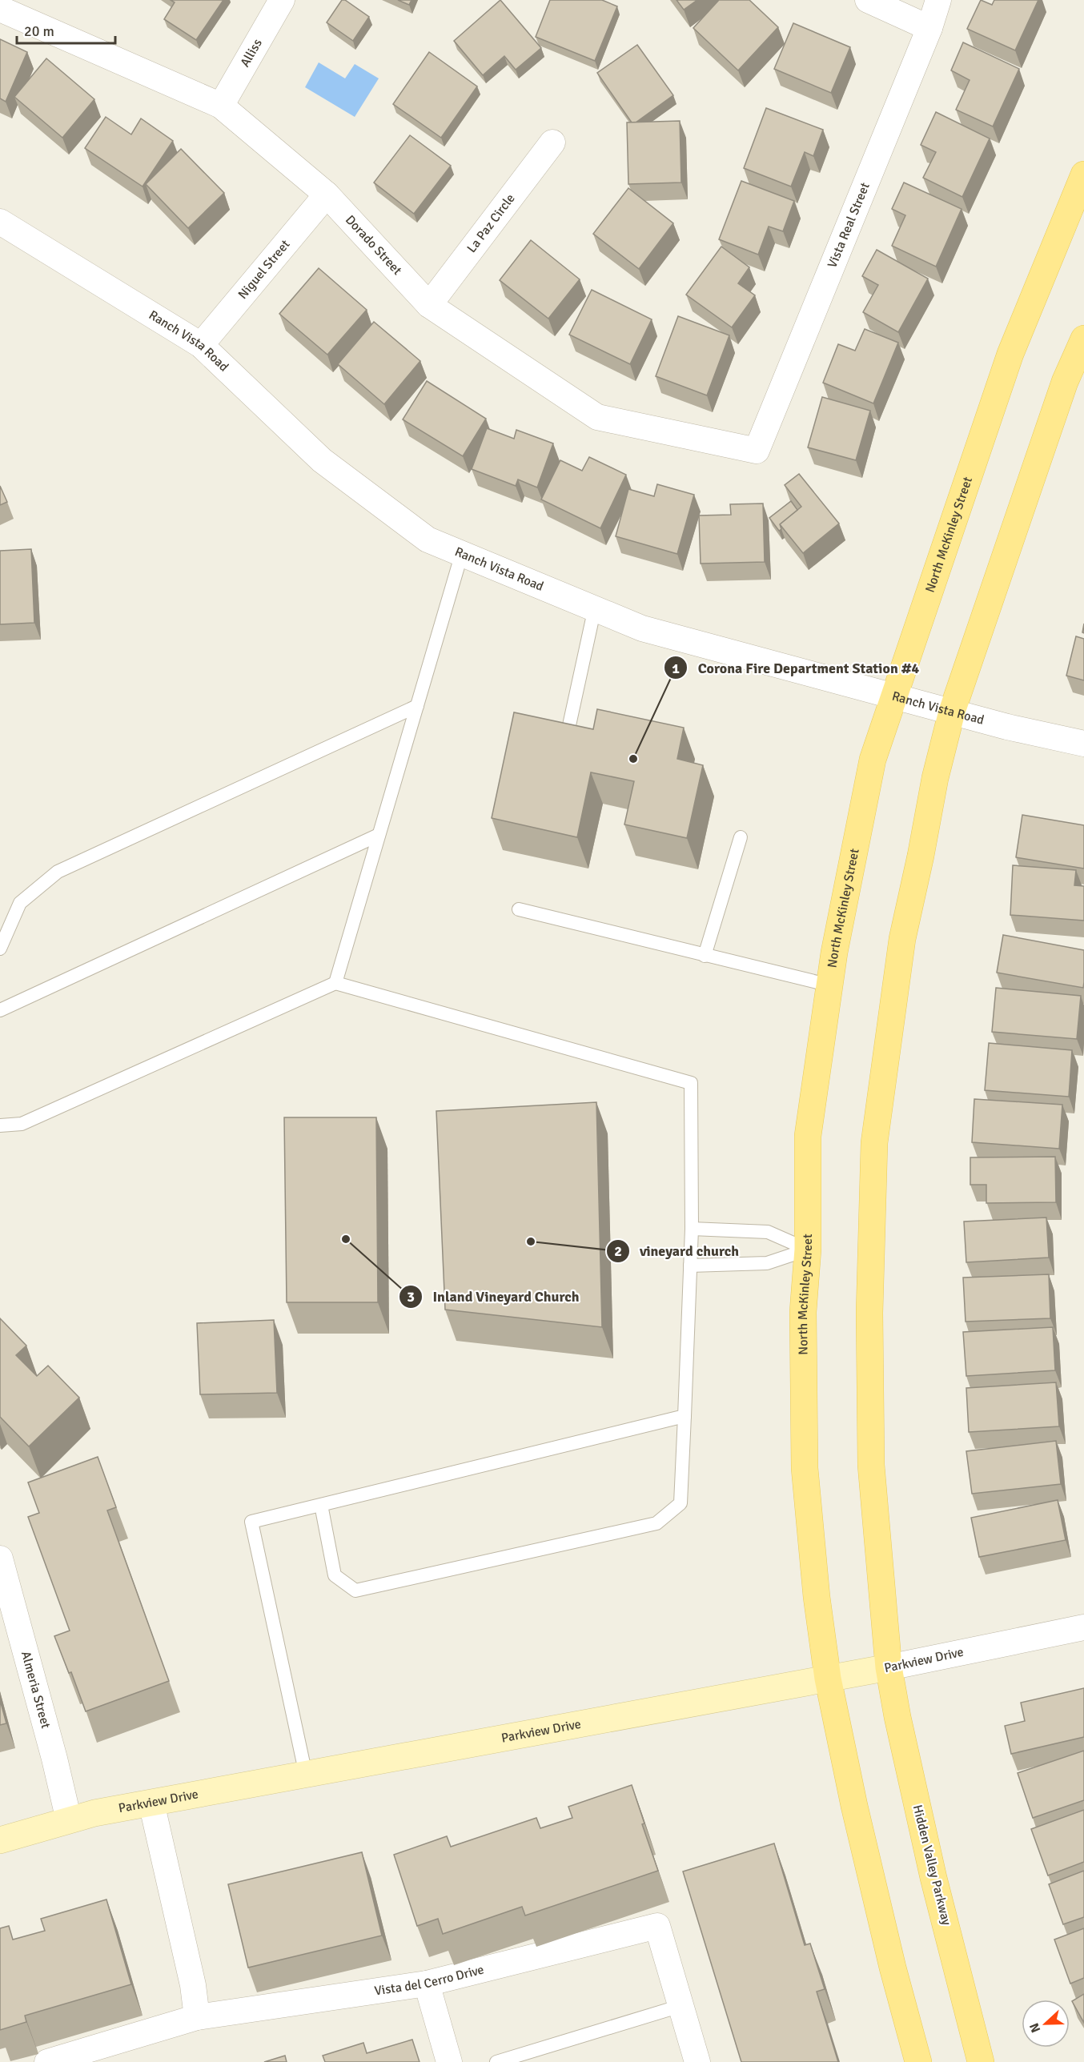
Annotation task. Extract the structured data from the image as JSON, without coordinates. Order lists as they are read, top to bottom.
{
  "streets": {
    "main road": ["North McKinley Street", "Hidden Valley Parkway"],
    "street": [
      "Alliss",
      "La Paz Circle",
      "Vista Real Street",
      "Dorado Street",
      "Niguel Street",
      "Ranch Vista Road",
      "Parkview Drive",
      "Almeria Street",
      "Vista del Cerro Drive"
    ]
  },
  "crossings": [
    ["Alliss", "Dorado Street"],
    ["La Paz Circle", "Dorado Street"],
    ["Vista Real Street", "Dorado Street"],
    ["Dorado Street", "Niguel Street"],
    ["Niguel Street", "Ranch Vista Road"],
    ["Ranch Vista Road", "North McKinley Street"],
    ["North McKinley Street", "Parkview Drive"],
    ["Parkview Drive", "Almeria Street"],
    ["Parkview Drive", "Hidden Valley Parkway"]
  ],
  "places": ["Corona Fire Department Station #4", "Inland Vineyard Church", "vineyard church"],
  "scale_bar": "20 m",
  "north": "left"
}
